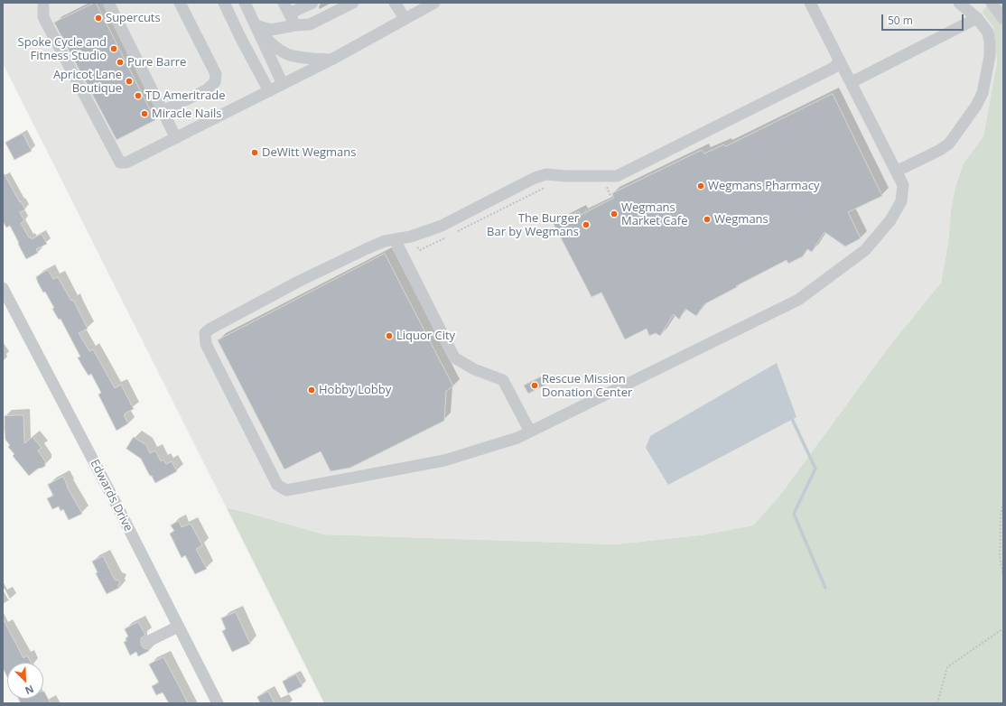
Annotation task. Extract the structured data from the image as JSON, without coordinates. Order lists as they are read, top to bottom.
{
  "streets": {
    "street": ["Edwards Drive"]
  },
  "places": [
    "Supercuts",
    "Spoke Cycle and Fitness Studio",
    "Pure Barre",
    "Apricot Lane Boutique",
    "TD Ameritrade",
    "Miracle Nails",
    "DeWitt Wegmans",
    "Wegmans Pharmacy",
    "Wegmans Market Cafe",
    "Wegmans",
    "The Burger Bar by Wegmans",
    "Liquor City",
    "Rescue Mission Donation Center",
    "Hobby Lobby"
  ],
  "scale_bar": "50 m",
  "north": "bottom right"
}
